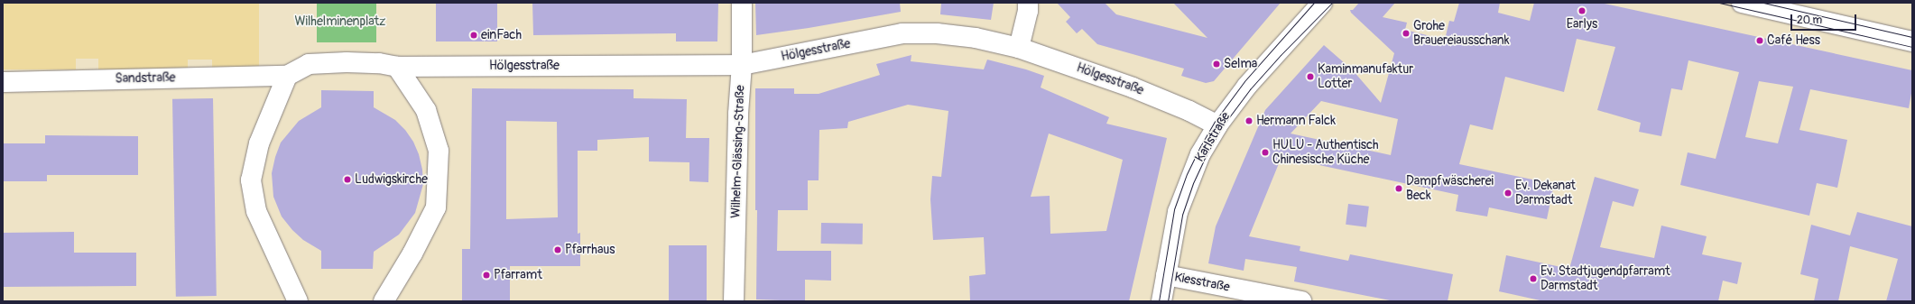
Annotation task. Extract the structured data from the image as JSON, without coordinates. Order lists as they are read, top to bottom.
{
  "streets": {
    "street": [
      "Hölgesstraße",
      "Sandstraße",
      "Karlstraße",
      "Wilhelm-Glässing-Straße",
      "Kiesstraße"
    ]
  },
  "crossings": [
    ["Hölgesstraße", "Karlstraße"],
    ["Hölgesstraße", "Wilhelm-Glässing-Straße"],
    ["Karlstraße", "Kiesstraße"]
  ],
  "parks": ["Wilhelminenplatz"],
  "places": [
    "Earlys",
    "Grohe Brauereiausschank",
    "einFach",
    "Café Hess",
    "Selma",
    "Kaminmanufaktur Lotter",
    "Hermann Falck",
    "HULU - Authentisch Chinesische Küche",
    "Ludwigskirche",
    "Dampfwäscherei Beck",
    "Ev. Dekanat Darmstadt",
    "Pfarrhaus",
    "Pfarramt",
    "Ev. Stadtjugendpfarramt Darmstadt"
  ],
  "scale_bar": "20 m"
}
